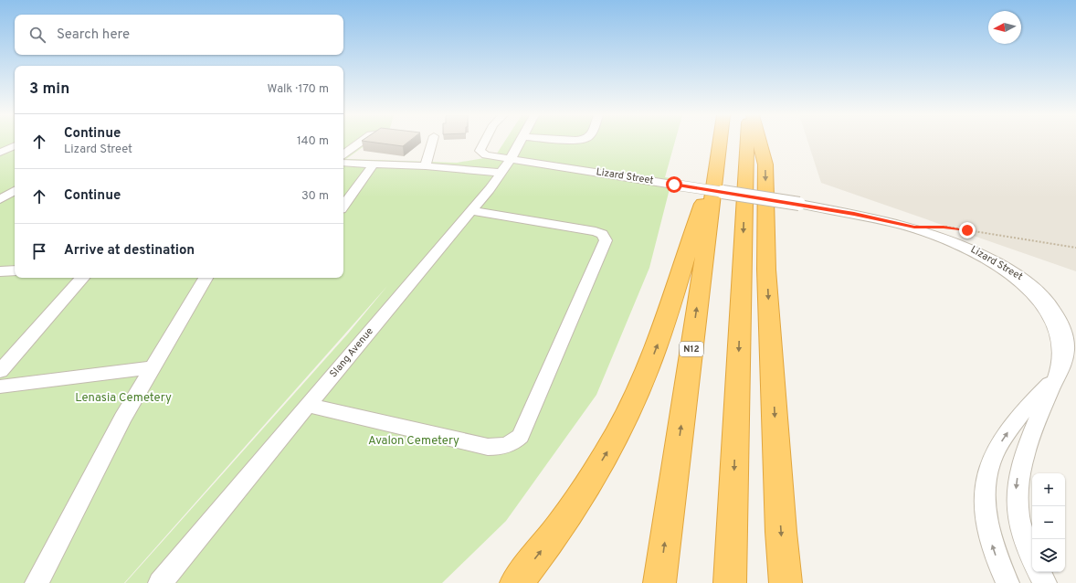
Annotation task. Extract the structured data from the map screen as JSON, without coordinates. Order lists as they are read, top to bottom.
{
  "streets": {
    "highway": ["N12"],
    "lane": ["Lizard Street", "Slang Avenue"]
  },
  "crossings": [
    ["Lizard Street", "Slang Avenue"]
  ],
  "parks": ["Lenasia Cemetery", "Avalon Cemetery"],
  "north": "left",
  "page": {
    "search": "Search here",
    "heading": ["3 min", "Walk · 170 m"],
    "list": [
      ["Continue", "Lizard Street", "140 m"],
      ["Continue", "30 m"],
      "Arrive at destination"
    ],
    "map_buttons": ["+", "−"]
  }
}
